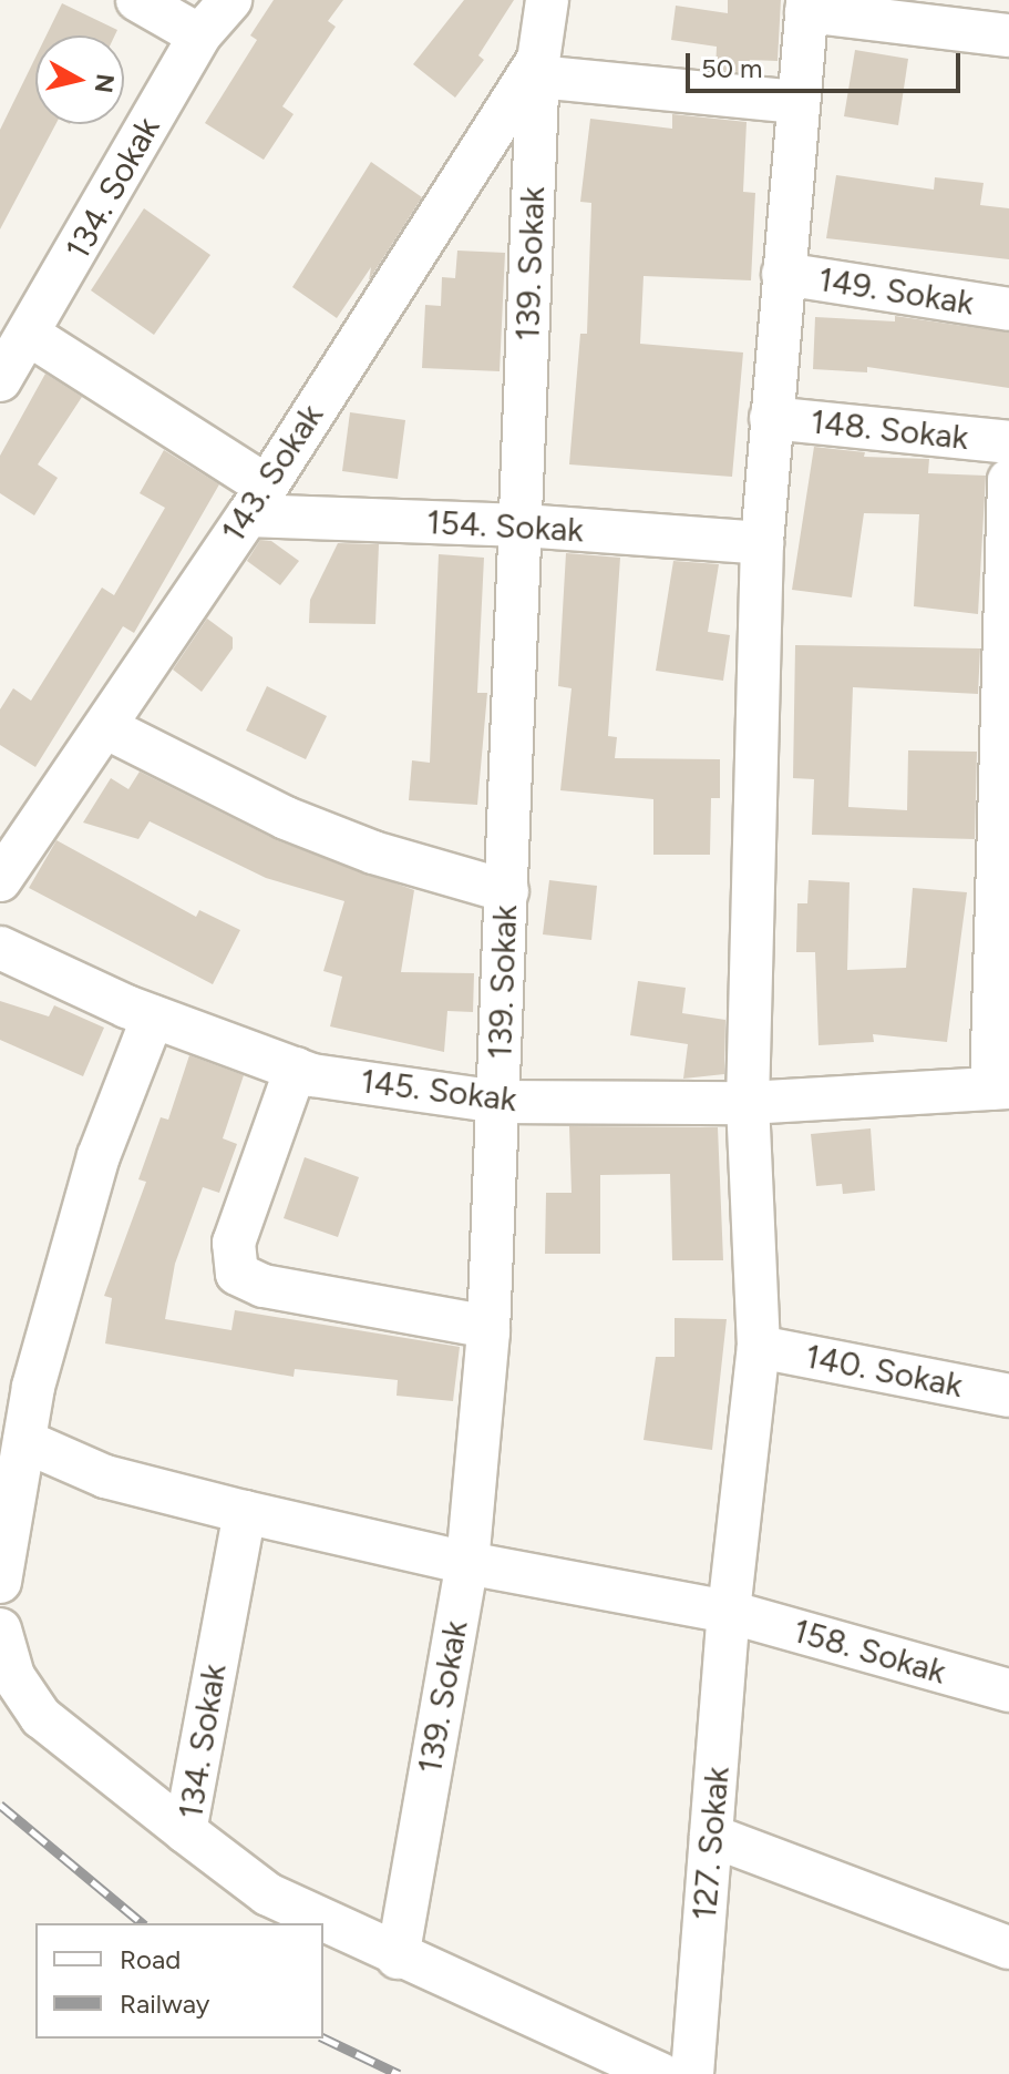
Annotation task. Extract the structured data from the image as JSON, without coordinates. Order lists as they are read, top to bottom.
{
  "streets": {
    "street": [
      "134. Sokak",
      "139. Sokak",
      "149. Sokak",
      "148. Sokak",
      "143. Sokak",
      "154. Sokak",
      "145. Sokak",
      "140. Sokak",
      "158. Sokak",
      "127. Sokak"
    ]
  },
  "crossings": [
    ["134. Sokak", "139. Sokak"],
    ["134. Sokak", "158. Sokak"],
    ["139. Sokak", "143. Sokak"],
    ["139. Sokak", "154. Sokak"],
    ["139. Sokak", "145. Sokak"],
    ["139. Sokak", "158. Sokak"],
    ["149. Sokak", "127. Sokak"],
    ["148. Sokak", "127. Sokak"],
    ["143. Sokak", "154. Sokak"],
    ["154. Sokak", "127. Sokak"],
    ["145. Sokak", "127. Sokak"],
    ["140. Sokak", "127. Sokak"],
    ["158. Sokak", "127. Sokak"]
  ],
  "legend": ["Road", "Railway"],
  "scale_bar": "50 m",
  "north": "right"
}
